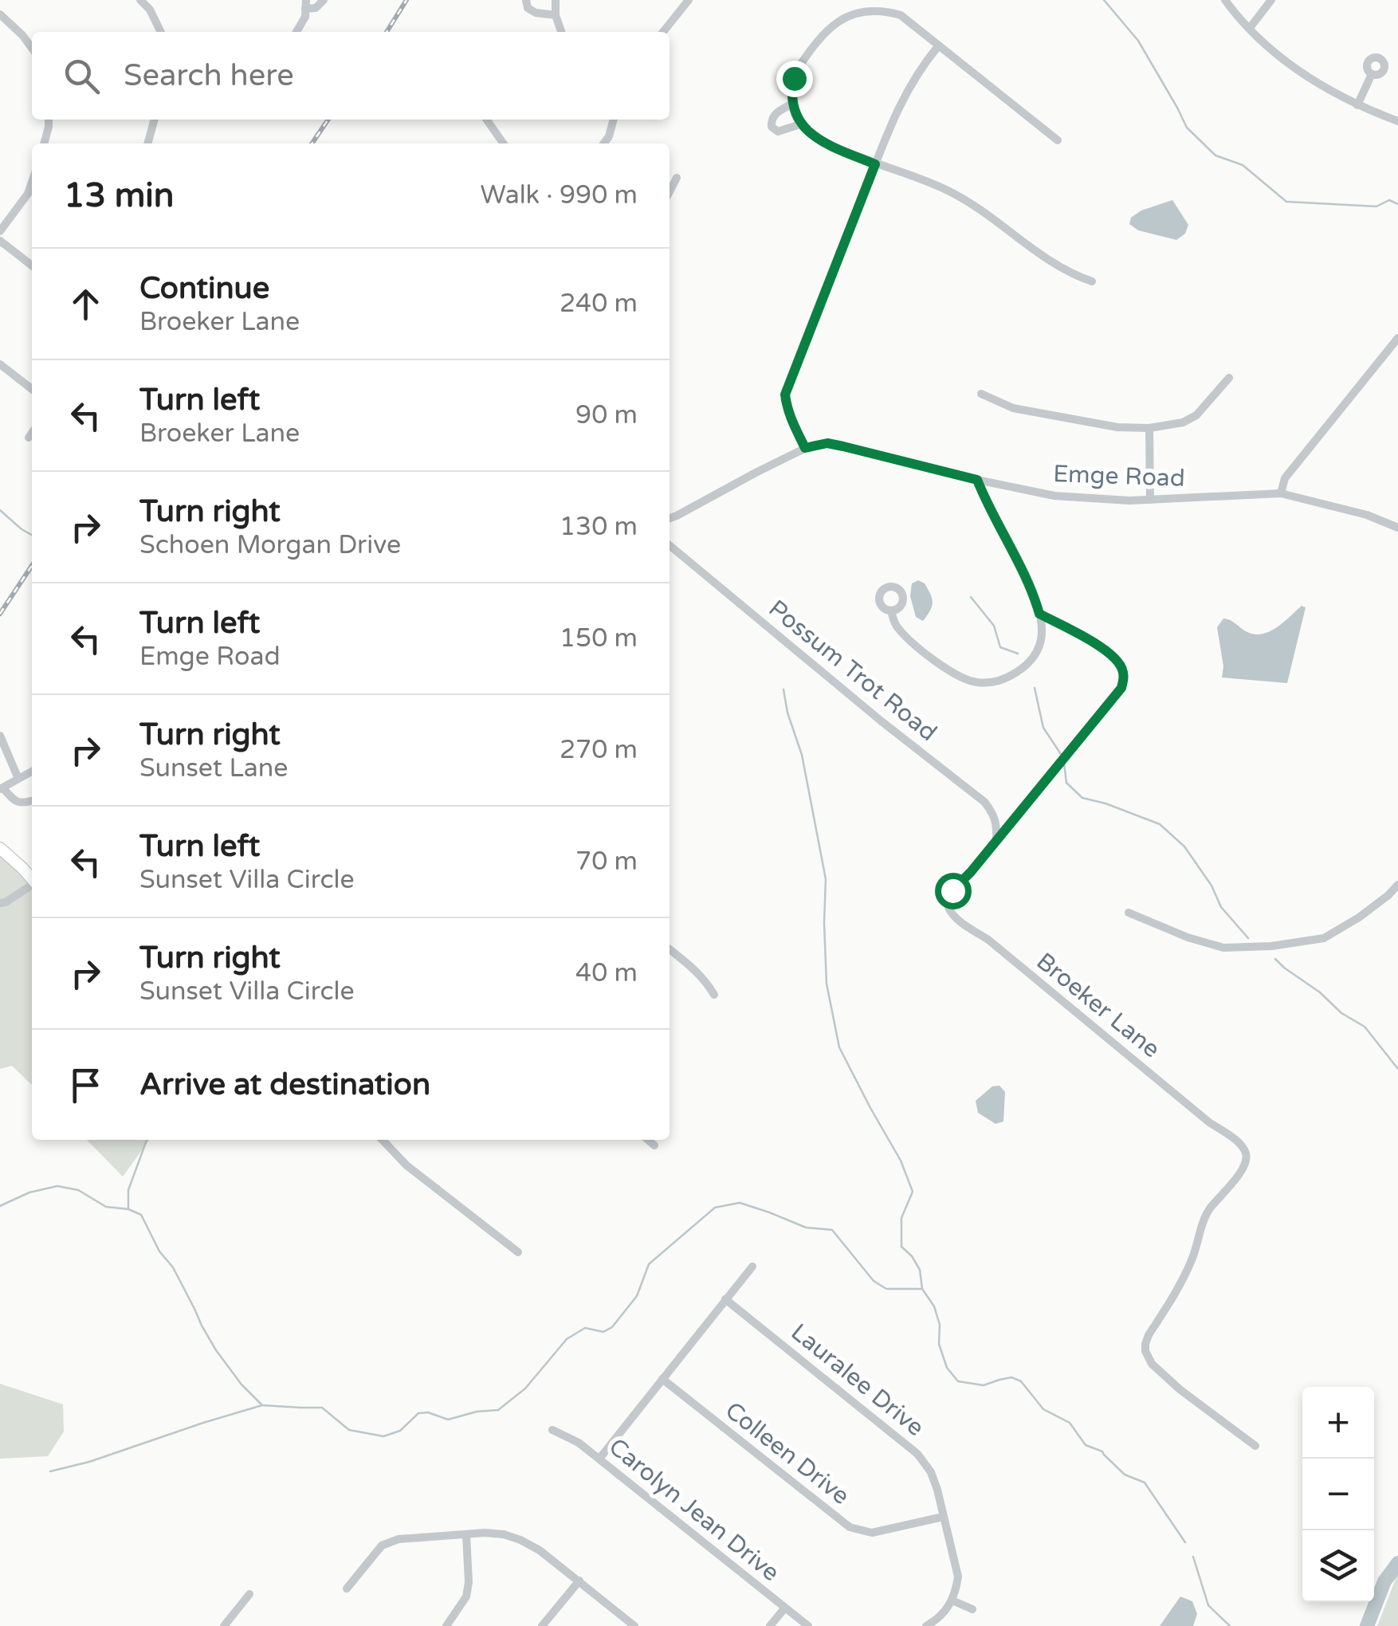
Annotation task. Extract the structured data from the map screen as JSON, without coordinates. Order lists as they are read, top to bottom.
{
  "streets": {
    "street": [
      "Emge Road",
      "Possum Trot Road",
      "Broeker Lane",
      "Lauralee Drive",
      "Colleen Drive",
      "Carolyn Jean Drive"
    ]
  },
  "crossings": [
    ["Possum Trot Road", "Broeker Lane"],
    ["Lauralee Drive", "Colleen Drive"]
  ],
  "page": {
    "search": "Search here",
    "heading": ["13 min", "Walk · 990 m"],
    "list": [
      ["Continue", "Broeker Lane", "240 m"],
      ["Turn left", "Broeker Lane", "90 m"],
      ["Turn right", "Schoen Morgan Drive", "130 m"],
      ["Turn left", "Emge Road", "150 m"],
      ["Turn right", "Sunset Lane", "270 m"],
      ["Turn left", "Sunset Villa Circle", "70 m"],
      ["Turn right", "Sunset Villa Circle", "40 m"],
      "Arrive at destination"
    ],
    "map_buttons": ["+", "−"]
  }
}
